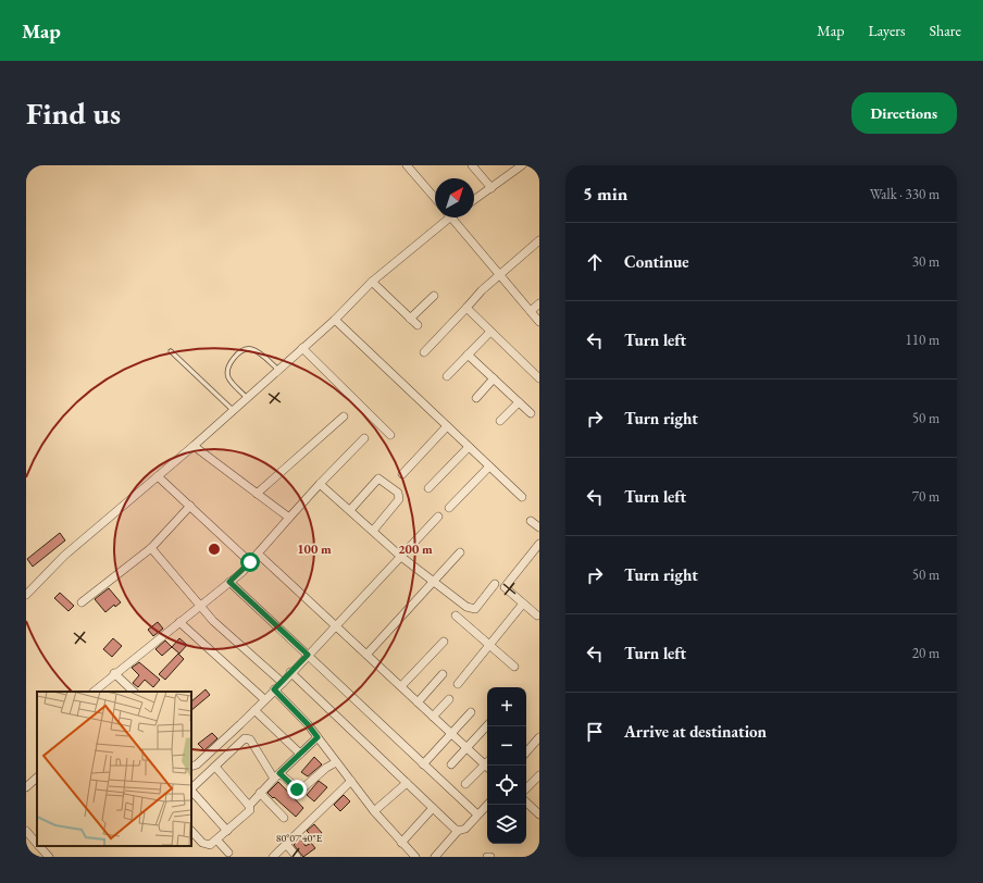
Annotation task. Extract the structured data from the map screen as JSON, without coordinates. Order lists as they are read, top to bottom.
{
  "north": "top right",
  "page": {
    "header": "Map",
    "nav": ["Map", "Layers", "Share"],
    "buttons": "Directions",
    "title": "Find us",
    "heading": ["5 min", "Walk · 330 m"],
    "list": [
      ["Continue", "30 m"],
      ["Turn left", "110 m"],
      ["Turn right", "50 m"],
      ["Turn left", "70 m"],
      ["Turn right", "50 m"],
      ["Turn left", "20 m"],
      "Arrive at destination"
    ],
    "map_buttons": ["+", "−"]
  },
  "coordinates": ["80°07'40\"E"],
  "rings": ["100 m", "200 m"]
}
